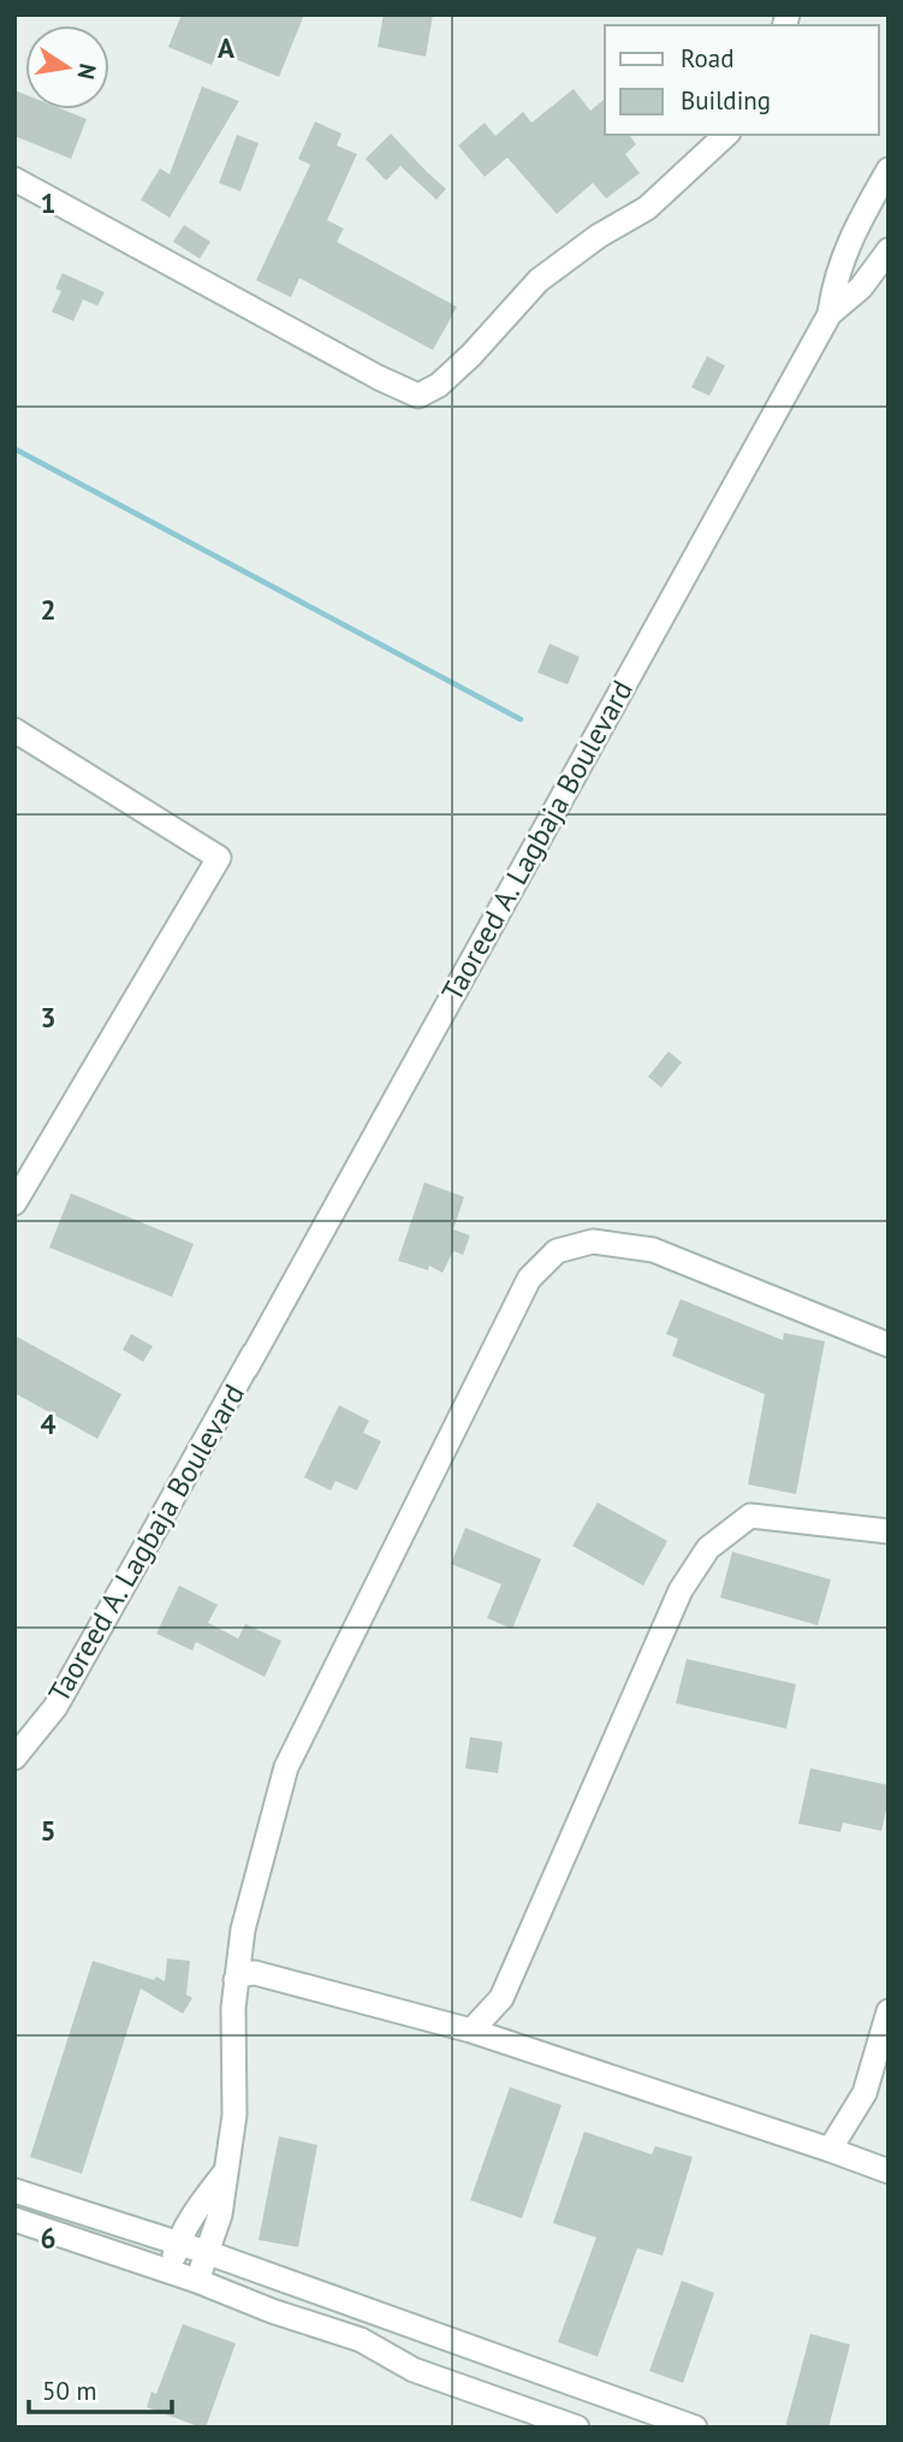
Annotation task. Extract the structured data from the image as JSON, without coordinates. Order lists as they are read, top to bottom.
{
  "streets": {
    "street": ["Taoreed A. Lagbaja Boulevard"]
  },
  "legend": ["Road", "Building"],
  "scale_bar": "50 m",
  "north": "right",
  "grid": {
    "columns": ["A"],
    "rows": [
      "1",
      "2",
      "3",
      "4",
      "5",
      "6"
    ]
  }
}
